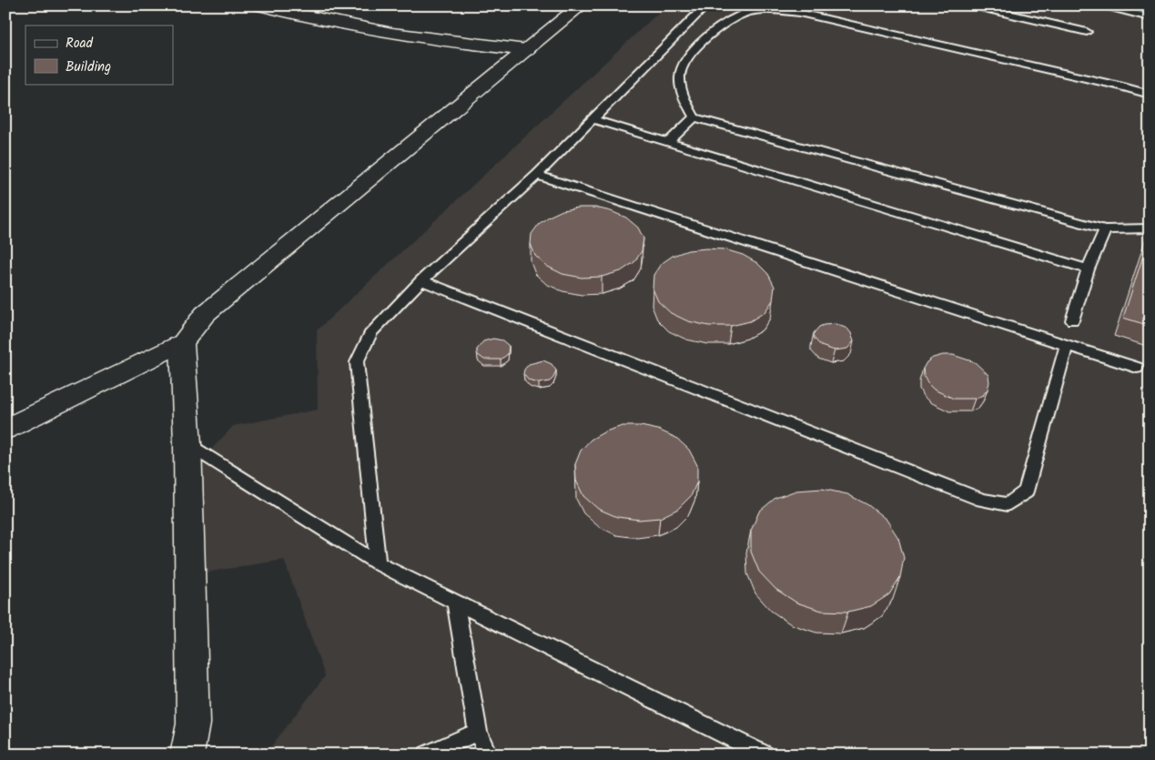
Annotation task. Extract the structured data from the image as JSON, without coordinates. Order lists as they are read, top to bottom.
{
  "legend": ["Road", "Building"]
}
